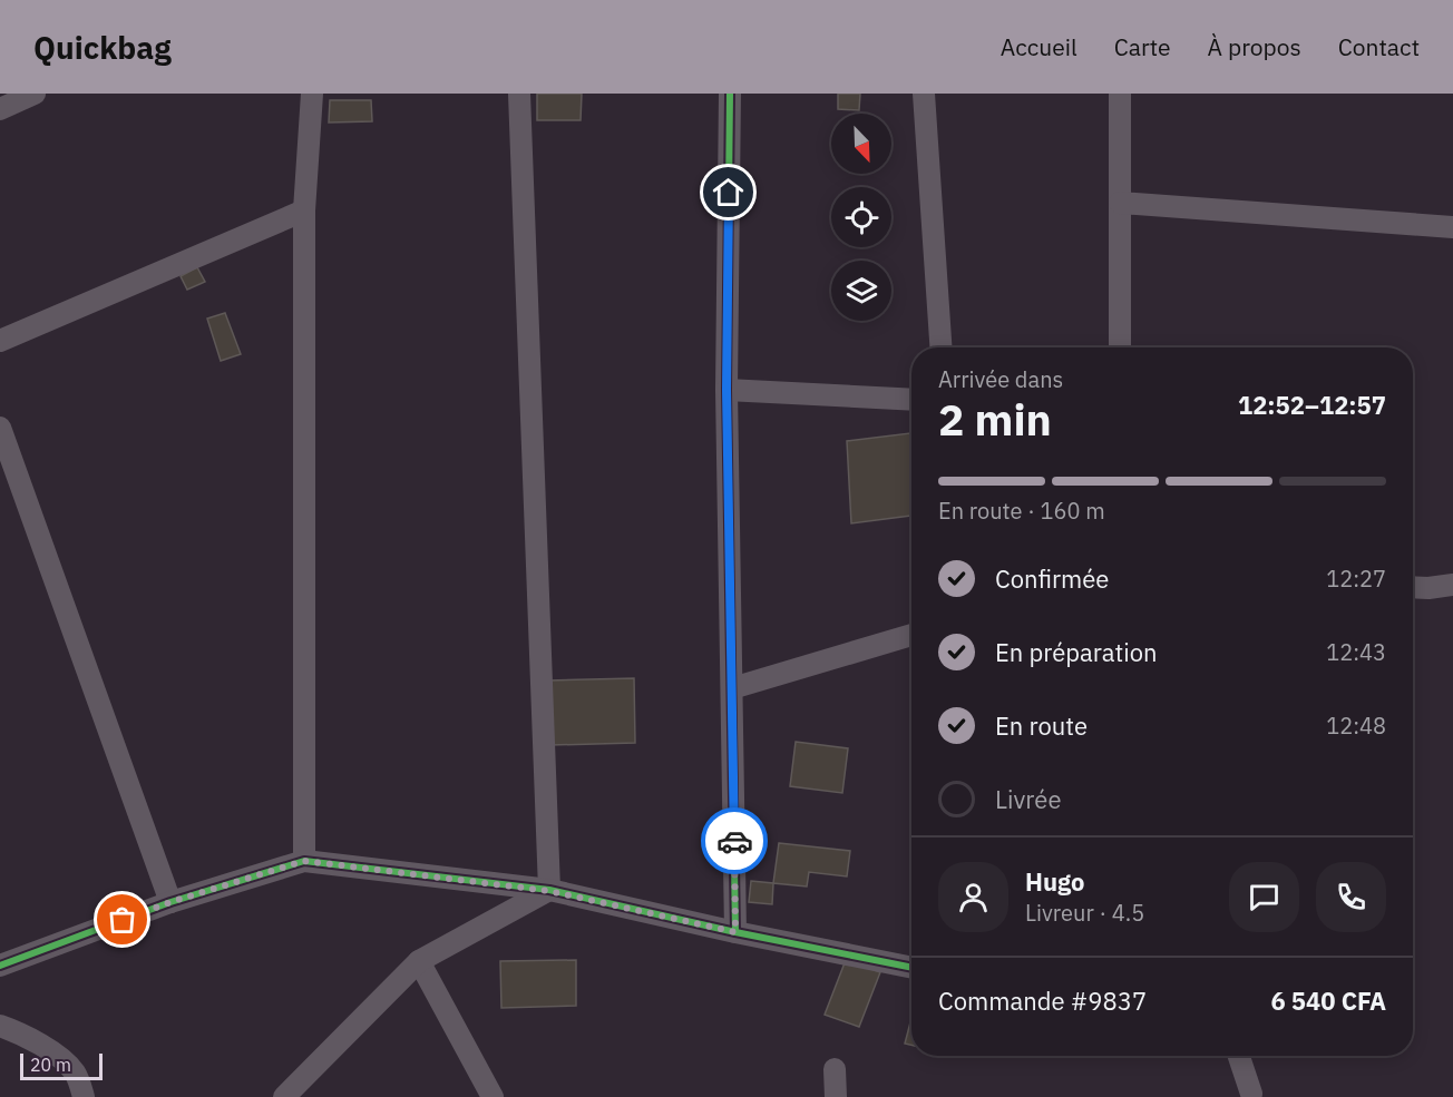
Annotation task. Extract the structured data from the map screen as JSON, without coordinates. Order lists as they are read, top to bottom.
{
  "scale_bar": "20 m",
  "north": "bottom right",
  "page": {
    "header": "Quickbag",
    "nav": [
      "Accueil",
      "Carte",
      "À propos",
      "Contact"
    ],
    "heading": ["2 min", "Arrivée dans", "12:52–12:57"],
    "panel": [
      "Hugo",
      "Livreur · 4.5",
      "Commande #9837",
      "6 540 CFA"
    ],
    "bar": "En route · 160 m",
    "list": [
      ["Confirmée", "12:27"],
      ["En préparation", "12:43"],
      ["En route", "12:48"],
      "Livrée"
    ],
    "scale": "20 m"
  }
}
